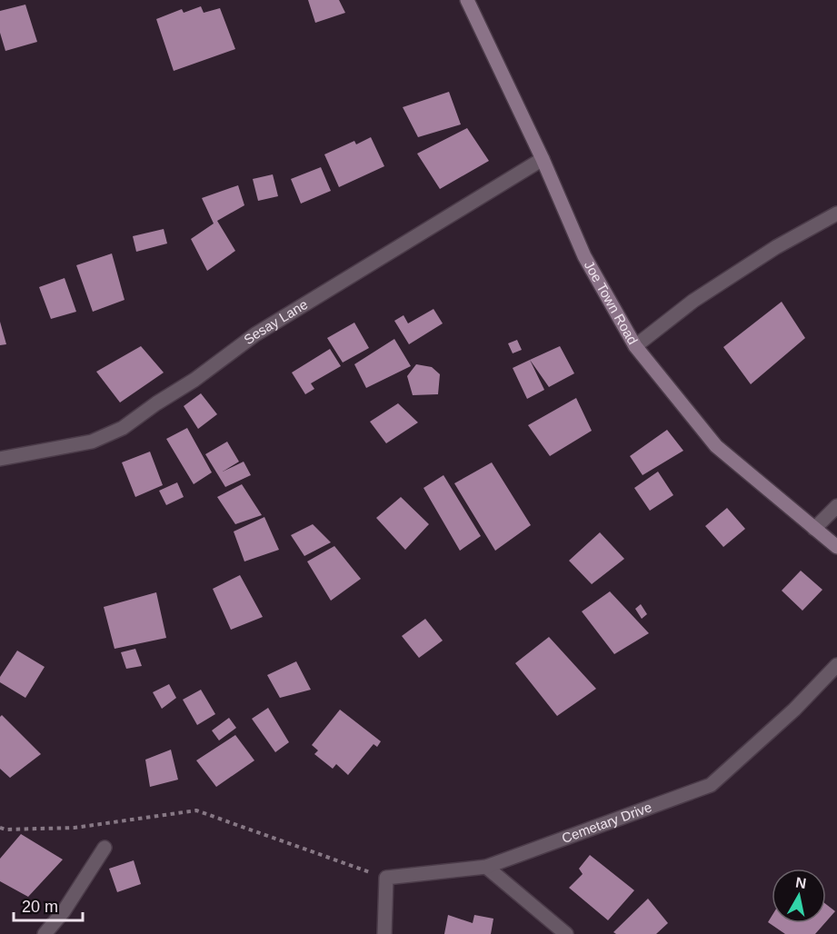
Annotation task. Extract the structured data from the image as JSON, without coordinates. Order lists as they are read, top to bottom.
{
  "streets": {
    "street": ["Joe Town Road", "Sesay Lane", "Cemetary Drive"]
  },
  "crossings": [
    ["Joe Town Road", "Sesay Lane"]
  ],
  "scale_bar": "20 m",
  "north": "top"
}
